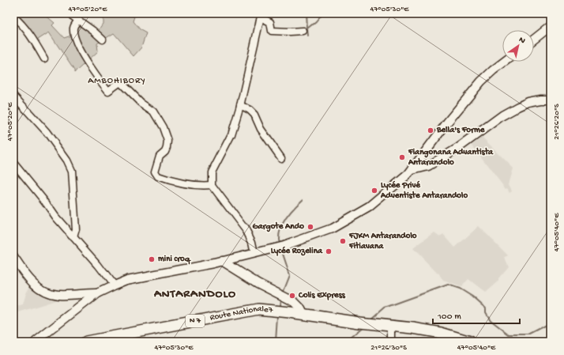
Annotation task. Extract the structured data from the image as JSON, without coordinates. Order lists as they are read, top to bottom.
{
  "streets": {
    "main road": ["Route Nationale7", "N 7"]
  },
  "crossings": [
    ["Route Nationale7", "N 7"]
  ],
  "districts": ["AMBOHIBORY", "ANTARANDOLO"],
  "places": [
    "Bella's Forme",
    "Fiangonana Advantista Antarandolo",
    "Lycée Privé Adventiste Antarandolo",
    "Gargote Ando",
    "FJKM Antarandolo Fitiavana",
    "Lycée Rozelina",
    "mini croq",
    "Colis Express"
  ],
  "scale_bar": "100 m",
  "north": "top right",
  "coordinates": [
    "47°05'20\"E",
    "47°05'30\"E",
    "21°26'20\"S",
    "47°05'40\"E",
    "21°26'30\"S"
  ]
}
